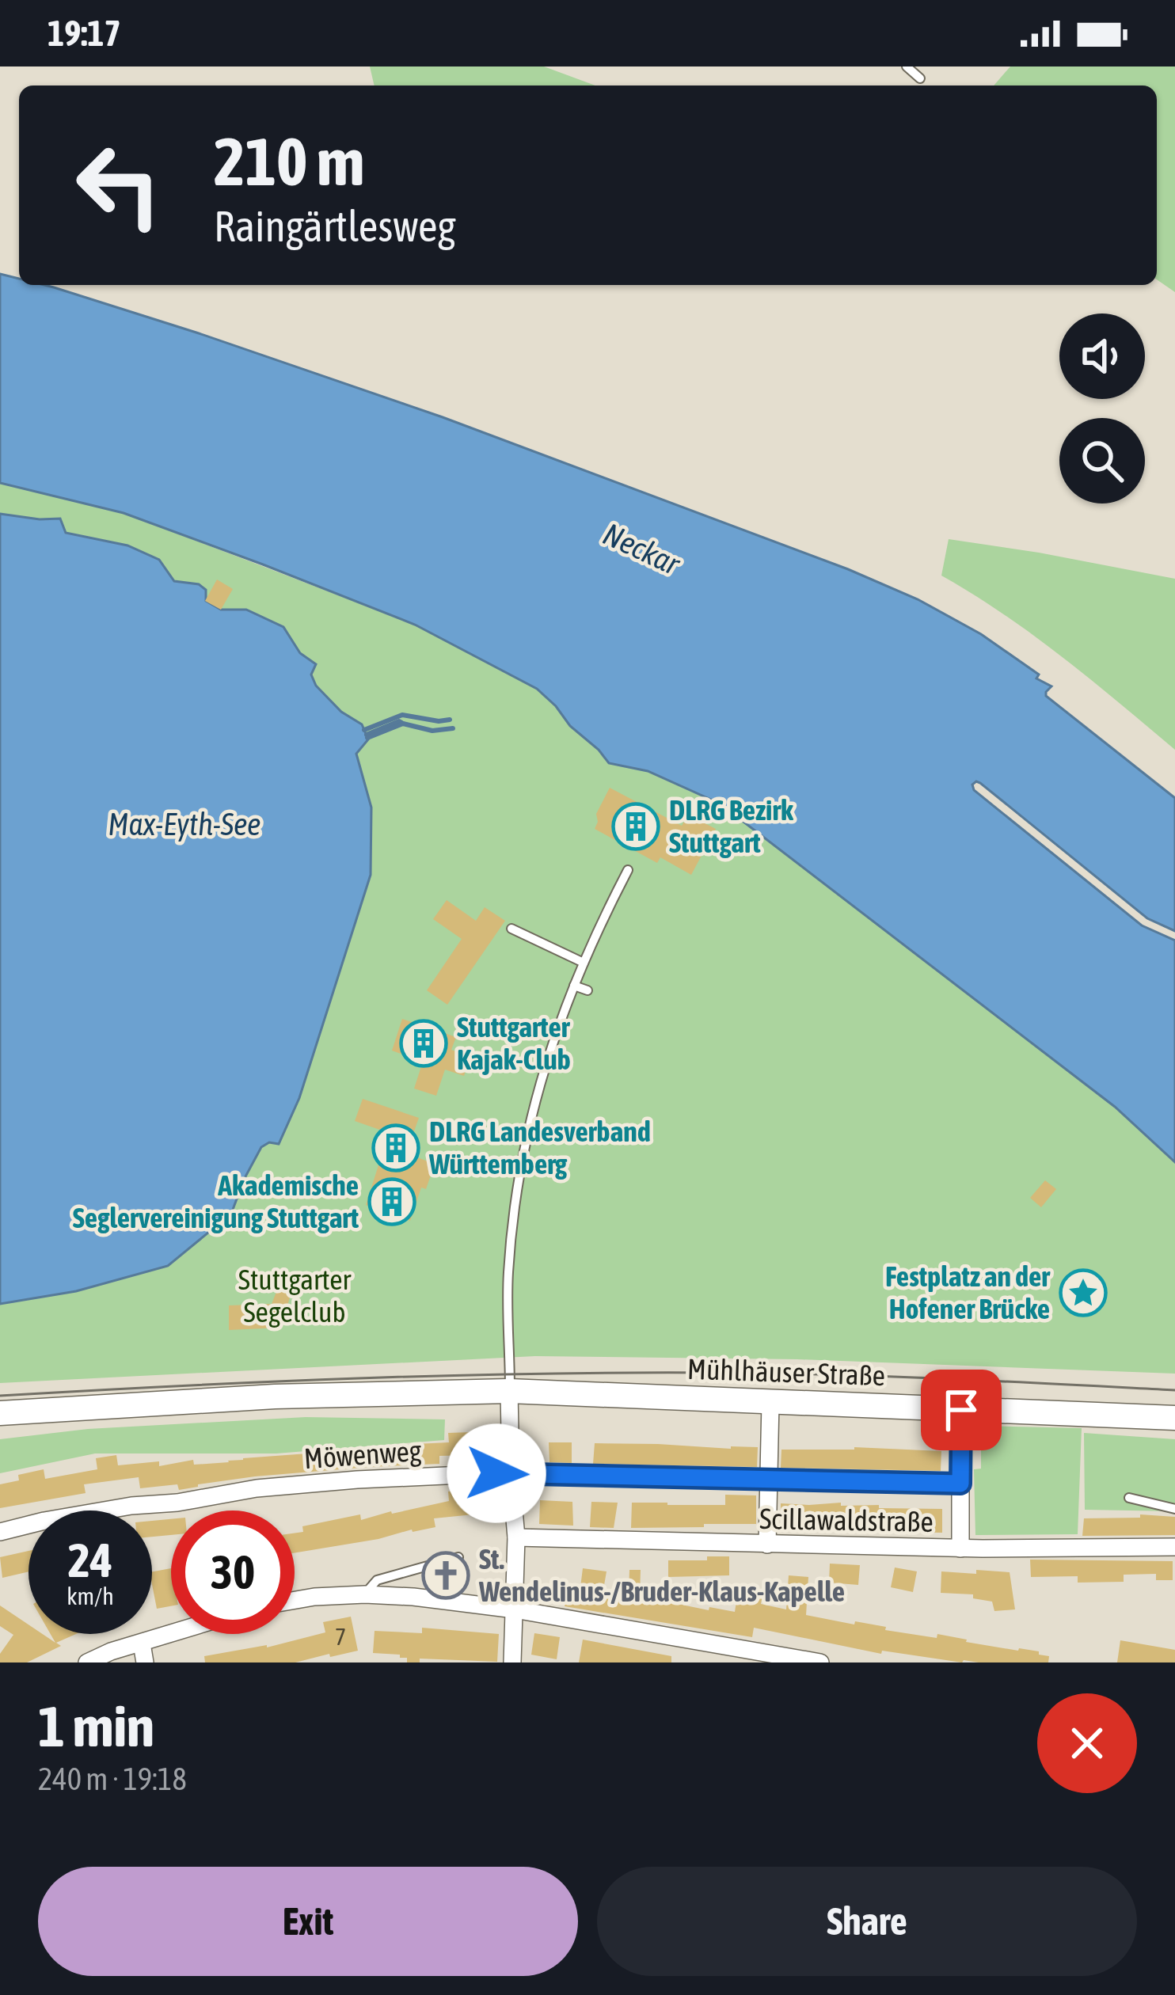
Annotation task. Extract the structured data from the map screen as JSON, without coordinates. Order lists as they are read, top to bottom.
{
  "streets": {
    "main road": ["Mühlhäuser Straße"],
    "street": ["Möwenweg", "Scillawaldstraße"]
  },
  "water": ["Neckar", "Max-Eyth-See"],
  "parks": ["Stuttgarter Segelclub"],
  "places": {
    "building": [
      "DLRG Bezirk Stuttgart",
      "Stuttgarter Kajak-Club",
      "DLRG Landesverband Württemberg",
      "Akademische Seglervereinigung Stuttgart"
    ],
    "place": ["Festplatz an der Hofener Brücke"],
    "church": ["St. Wendelinus-/Bruder-Klaus-Kapelle"]
  },
  "house_numbers": ["7"],
  "page": {
    "status": "19:17",
    "turn": ["210 m", "Raingärtlesweg"],
    "speed": "24 km/h",
    "limit": "30",
    "heading": ["1 min", "240 m · 19:18"],
    "buttons": ["Exit", "Share"]
  }
}
